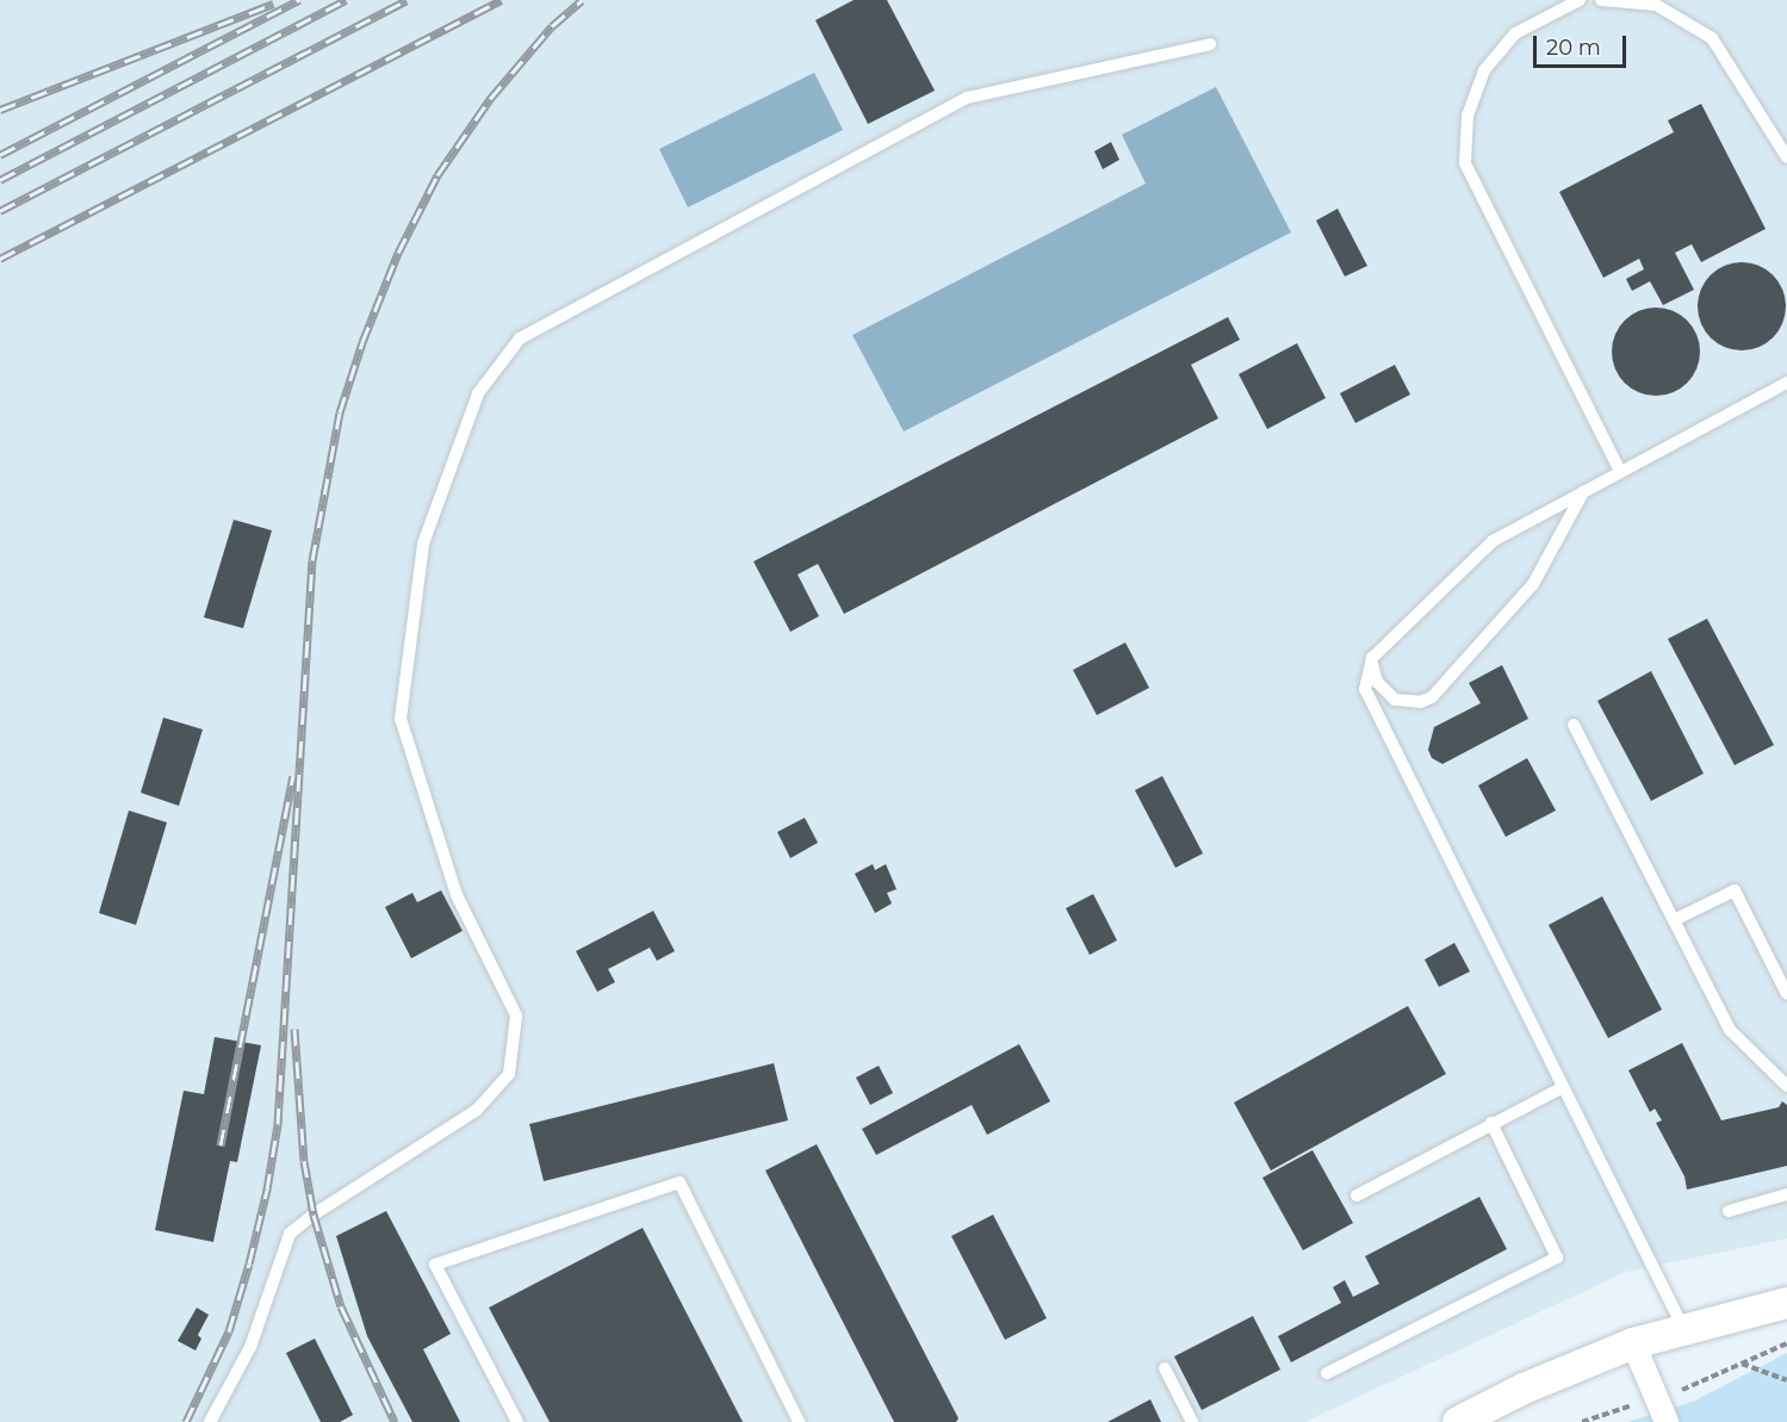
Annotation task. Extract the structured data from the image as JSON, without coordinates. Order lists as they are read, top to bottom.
{
  "scale_bar": "20 m"
}
